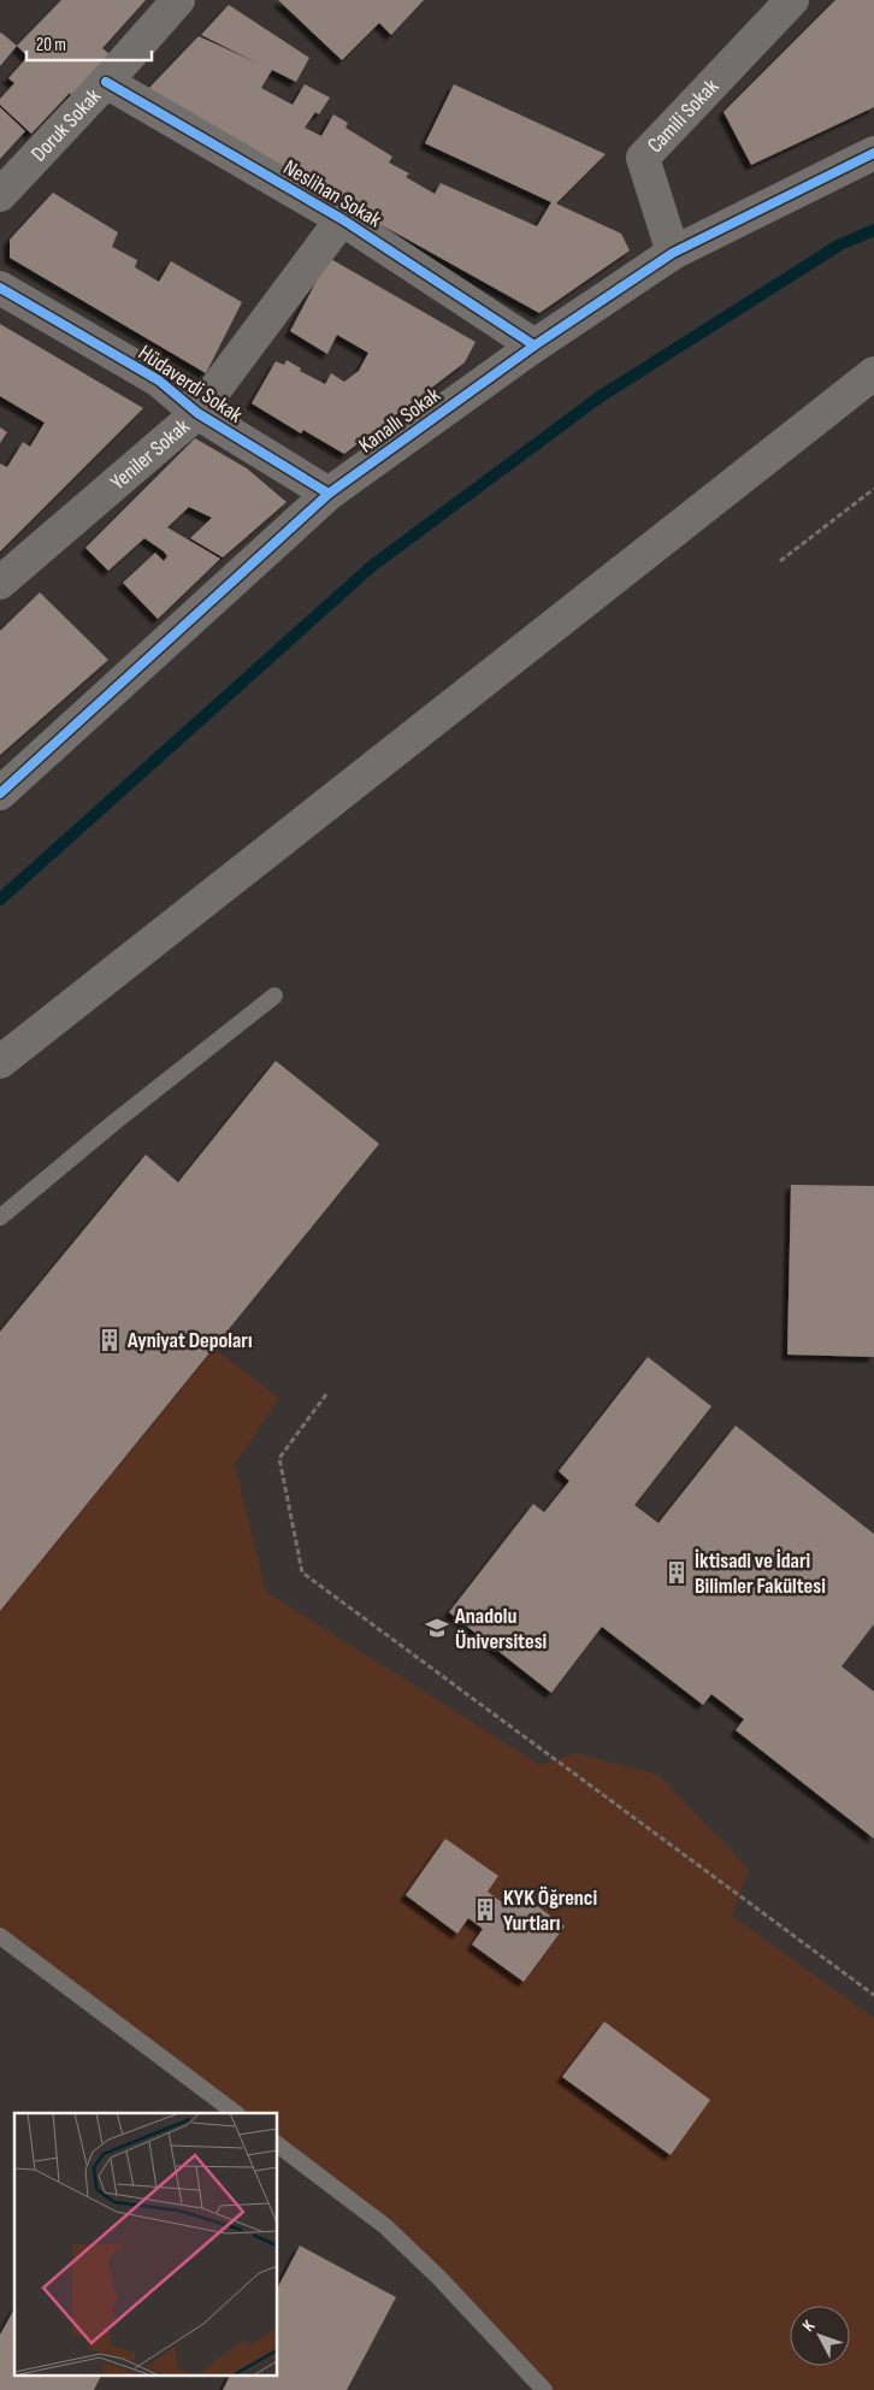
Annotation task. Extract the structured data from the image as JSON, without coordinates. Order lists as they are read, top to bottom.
{
  "streets": {
    "street": [
      "Camili Sokak",
      "Doruk Sokak",
      "Neslihan Sokak",
      "Hüdaverdi Sokak",
      "Kanallı Sokak",
      "Yeniler Sokak"
    ]
  },
  "crossings": [
    ["Camili Sokak", "Kanallı Sokak"],
    ["Doruk Sokak", "Neslihan Sokak"],
    ["Neslihan Sokak", "Kanallı Sokak"],
    ["Neslihan Sokak", "Yeniler Sokak"],
    ["Hüdaverdi Sokak", "Kanallı Sokak"],
    ["Hüdaverdi Sokak", "Yeniler Sokak"]
  ],
  "places": {
    "building": ["Ayniyat Depoları", "İktisadi ve İdari Bilimler Fakültesi", "KYK Öğrenci Yurtları"],
    "school or university": ["Anadolu Üniversitesi"]
  },
  "scale_bar": "20 m",
  "north": "top left"
}
